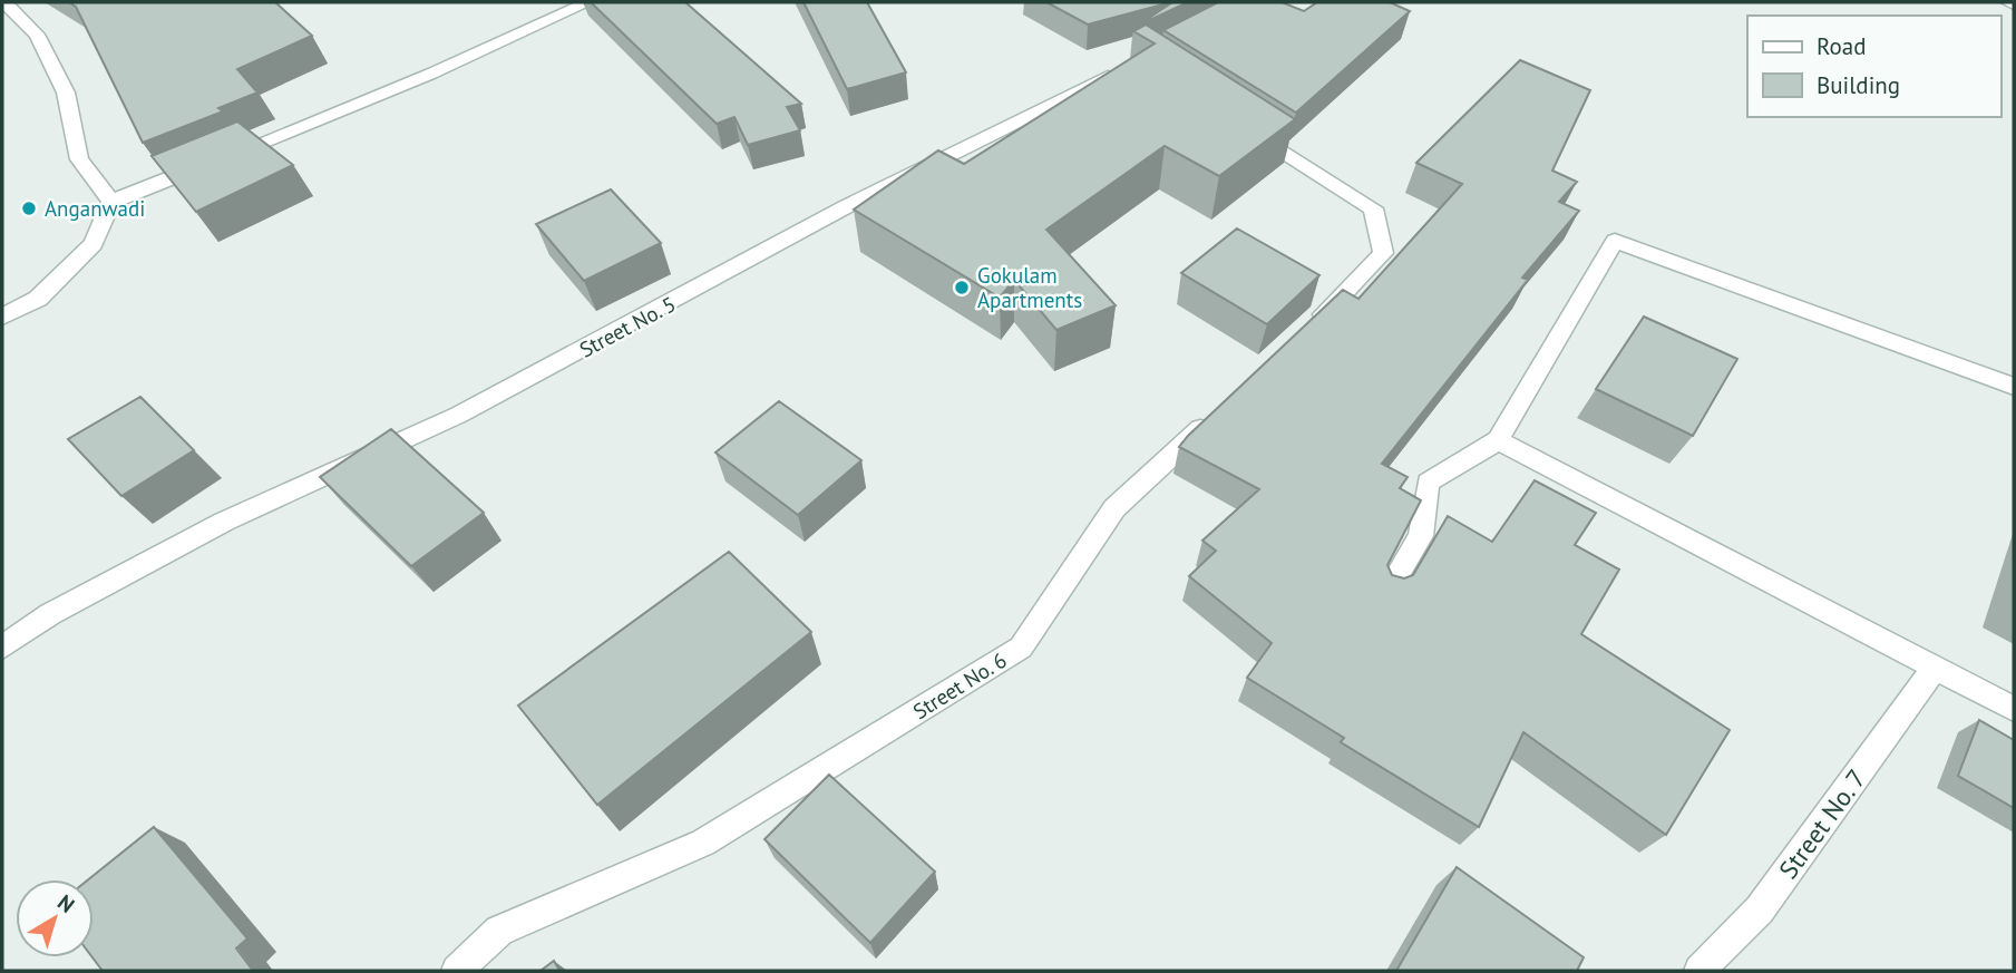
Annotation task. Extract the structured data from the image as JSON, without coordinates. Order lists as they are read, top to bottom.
{
  "streets": {
    "street": ["Street No. 5", "Street No. 6", "Street No. 7"]
  },
  "places": ["Anganwadi", "Gokulam Apartments"],
  "legend": ["Road", "Building"],
  "north": "top right"
}
